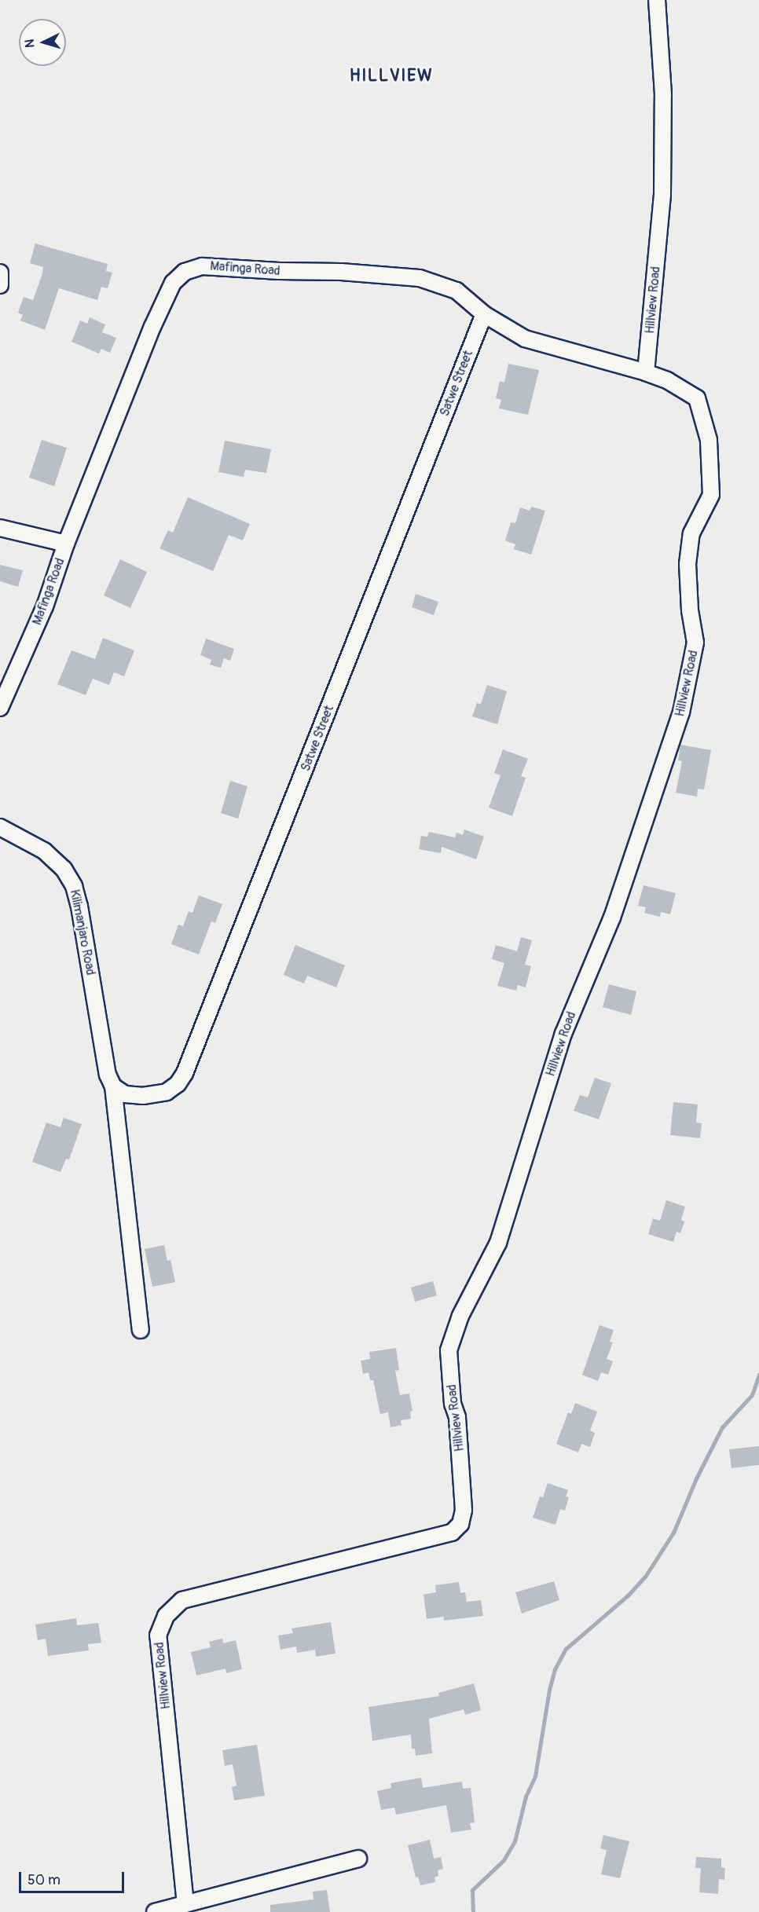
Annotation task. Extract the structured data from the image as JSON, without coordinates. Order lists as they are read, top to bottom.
{
  "streets": {
    "street": [
      "Mafinga Road",
      "Hillview Road",
      "Satwe Street",
      "Kilimanjaro Road"
    ]
  },
  "crossings": [
    ["Mafinga Road", "Hillview Road"],
    ["Mafinga Road", "Satwe Street"],
    ["Satwe Street", "Kilimanjaro Road"]
  ],
  "districts": ["HILLVIEW"],
  "scale_bar": "50 m",
  "north": "left"
}
